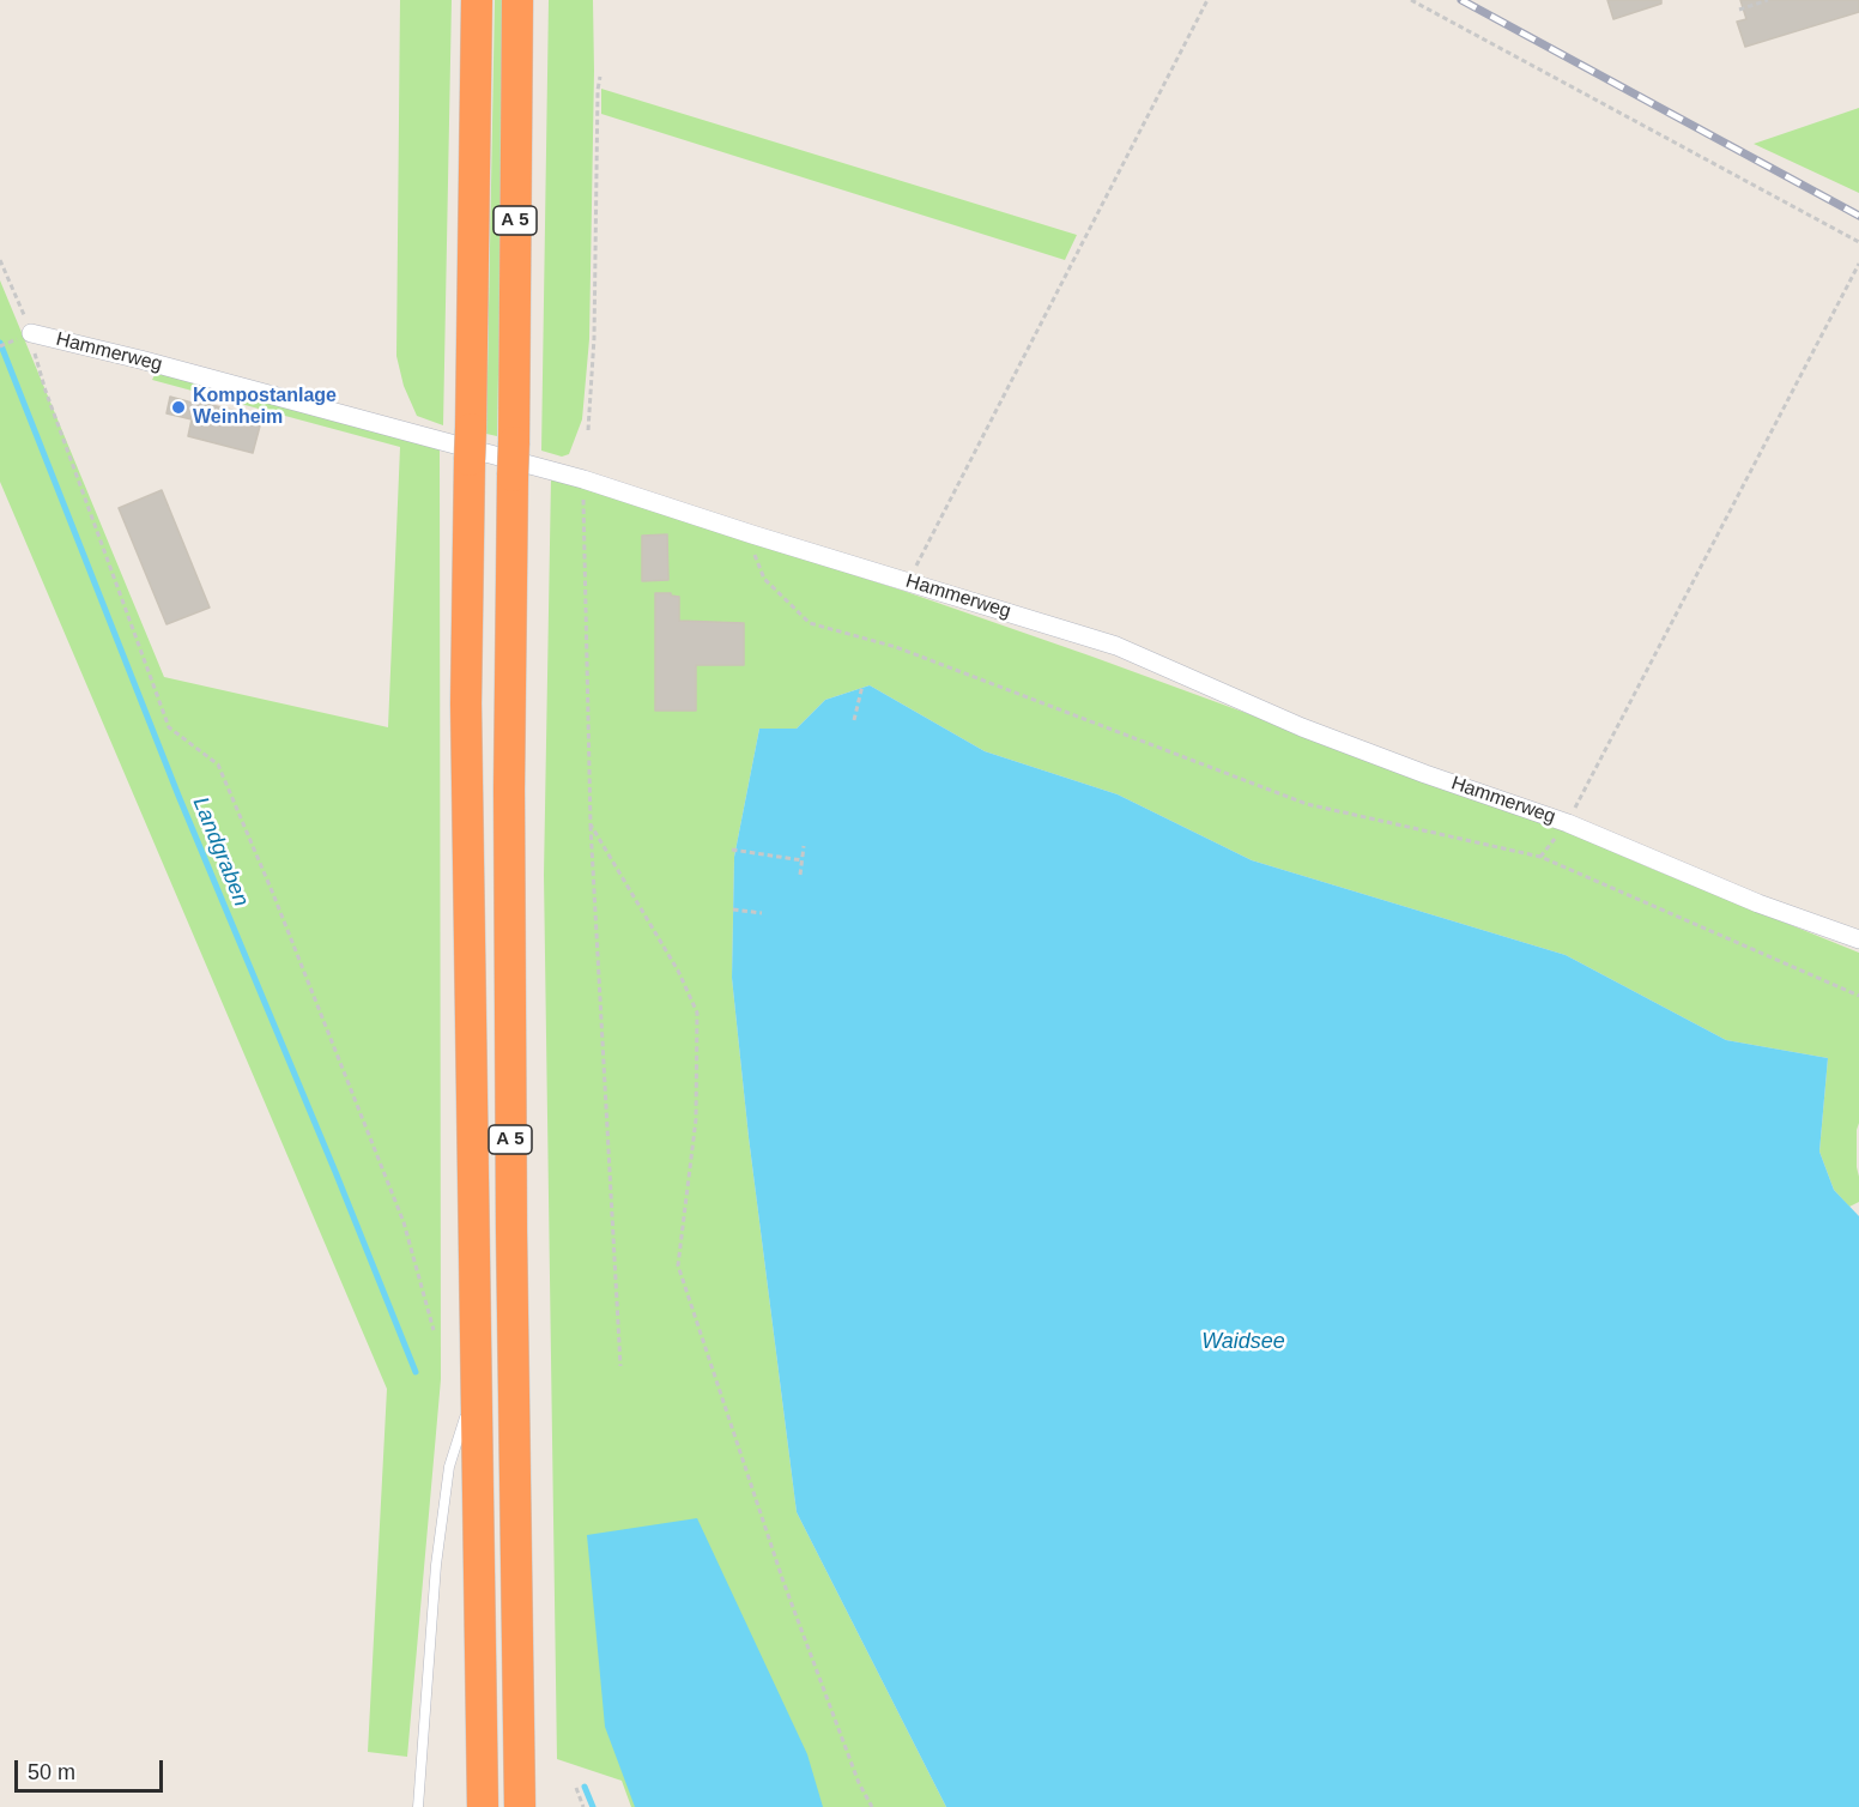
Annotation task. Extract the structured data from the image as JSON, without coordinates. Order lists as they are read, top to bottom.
{
  "streets": {
    "highway": ["A 5"],
    "street": ["Hammerweg"]
  },
  "water": ["Landgraben", "Waidsee"],
  "places": ["Kompostanlage Weinheim"],
  "scale_bar": "50 m"
}
